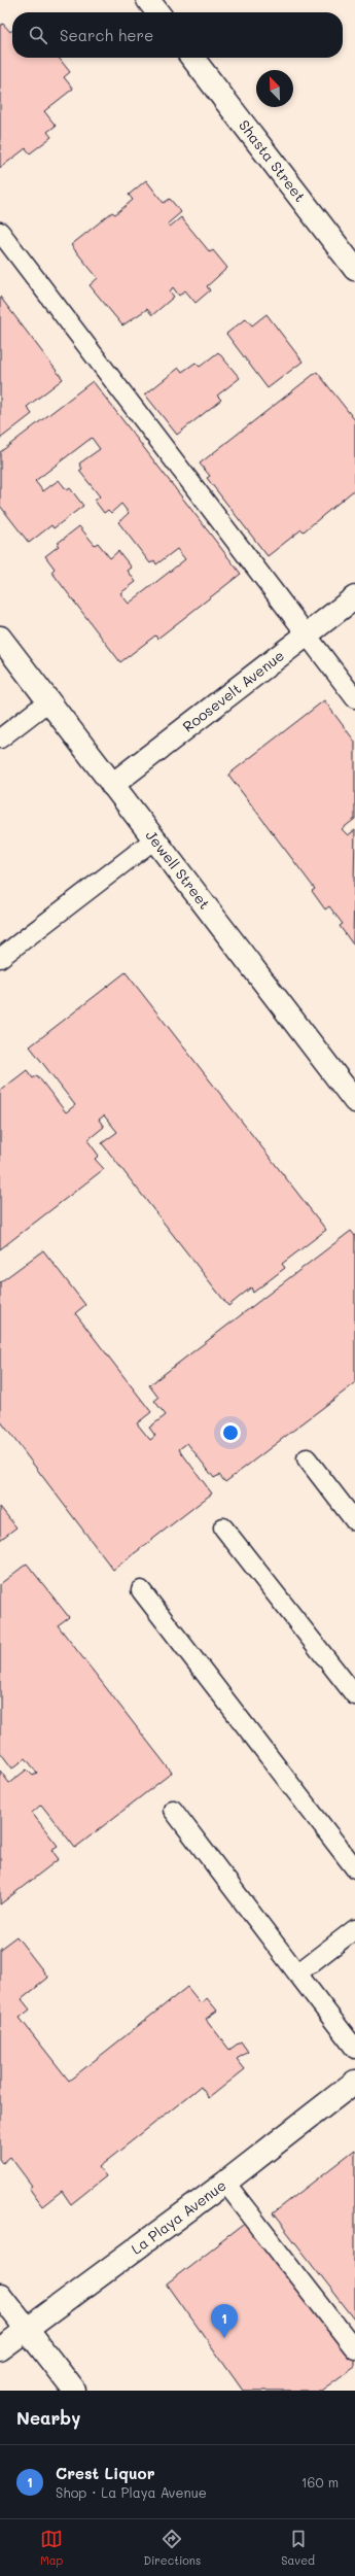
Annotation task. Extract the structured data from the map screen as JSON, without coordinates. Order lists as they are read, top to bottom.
{
  "streets": {
    "street": [
      "Shasta Street",
      "Roosevelt Avenue",
      "Jewell Street",
      "La Playa Avenue"
    ]
  },
  "crossings": [
    ["Roosevelt Avenue", "Jewell Street"]
  ],
  "north": "top left",
  "page": {
    "search": "Search here",
    "pins": "1",
    "heading": "Nearby",
    "list": [
      {
        "mark": "1",
        "name": "Crest Liquor",
        "note": "Shop · La Playa Avenue",
        "value": "160 m"
      }
    ],
    "nav": ["Map", "Directions", "Saved"]
  }
}
